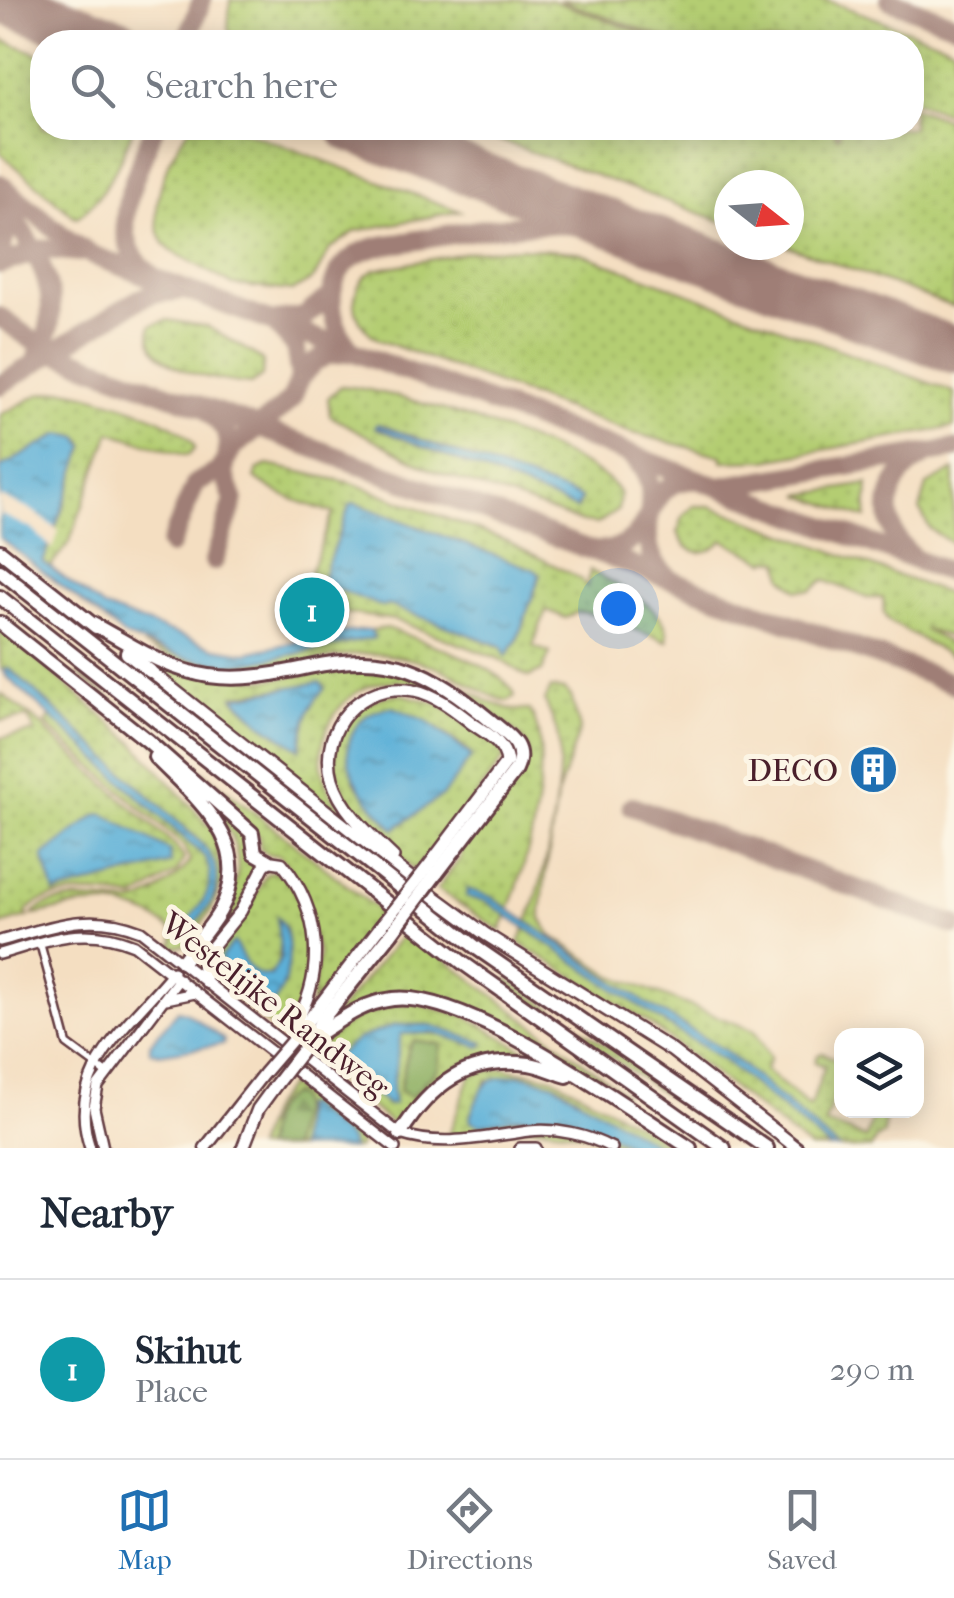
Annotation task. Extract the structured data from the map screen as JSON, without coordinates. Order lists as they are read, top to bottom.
{
  "streets": {
    "street": ["Westelijke Randweg"]
  },
  "places": {
    "building": ["DECO"]
  },
  "north": "right",
  "page": {
    "search": "Search here",
    "pins": "1",
    "heading": "Nearby",
    "list": [
      {
        "mark": "1",
        "name": "Skihut",
        "note": "Place",
        "value": "290 m"
      }
    ],
    "nav": ["Map", "Directions", "Saved"]
  }
}
